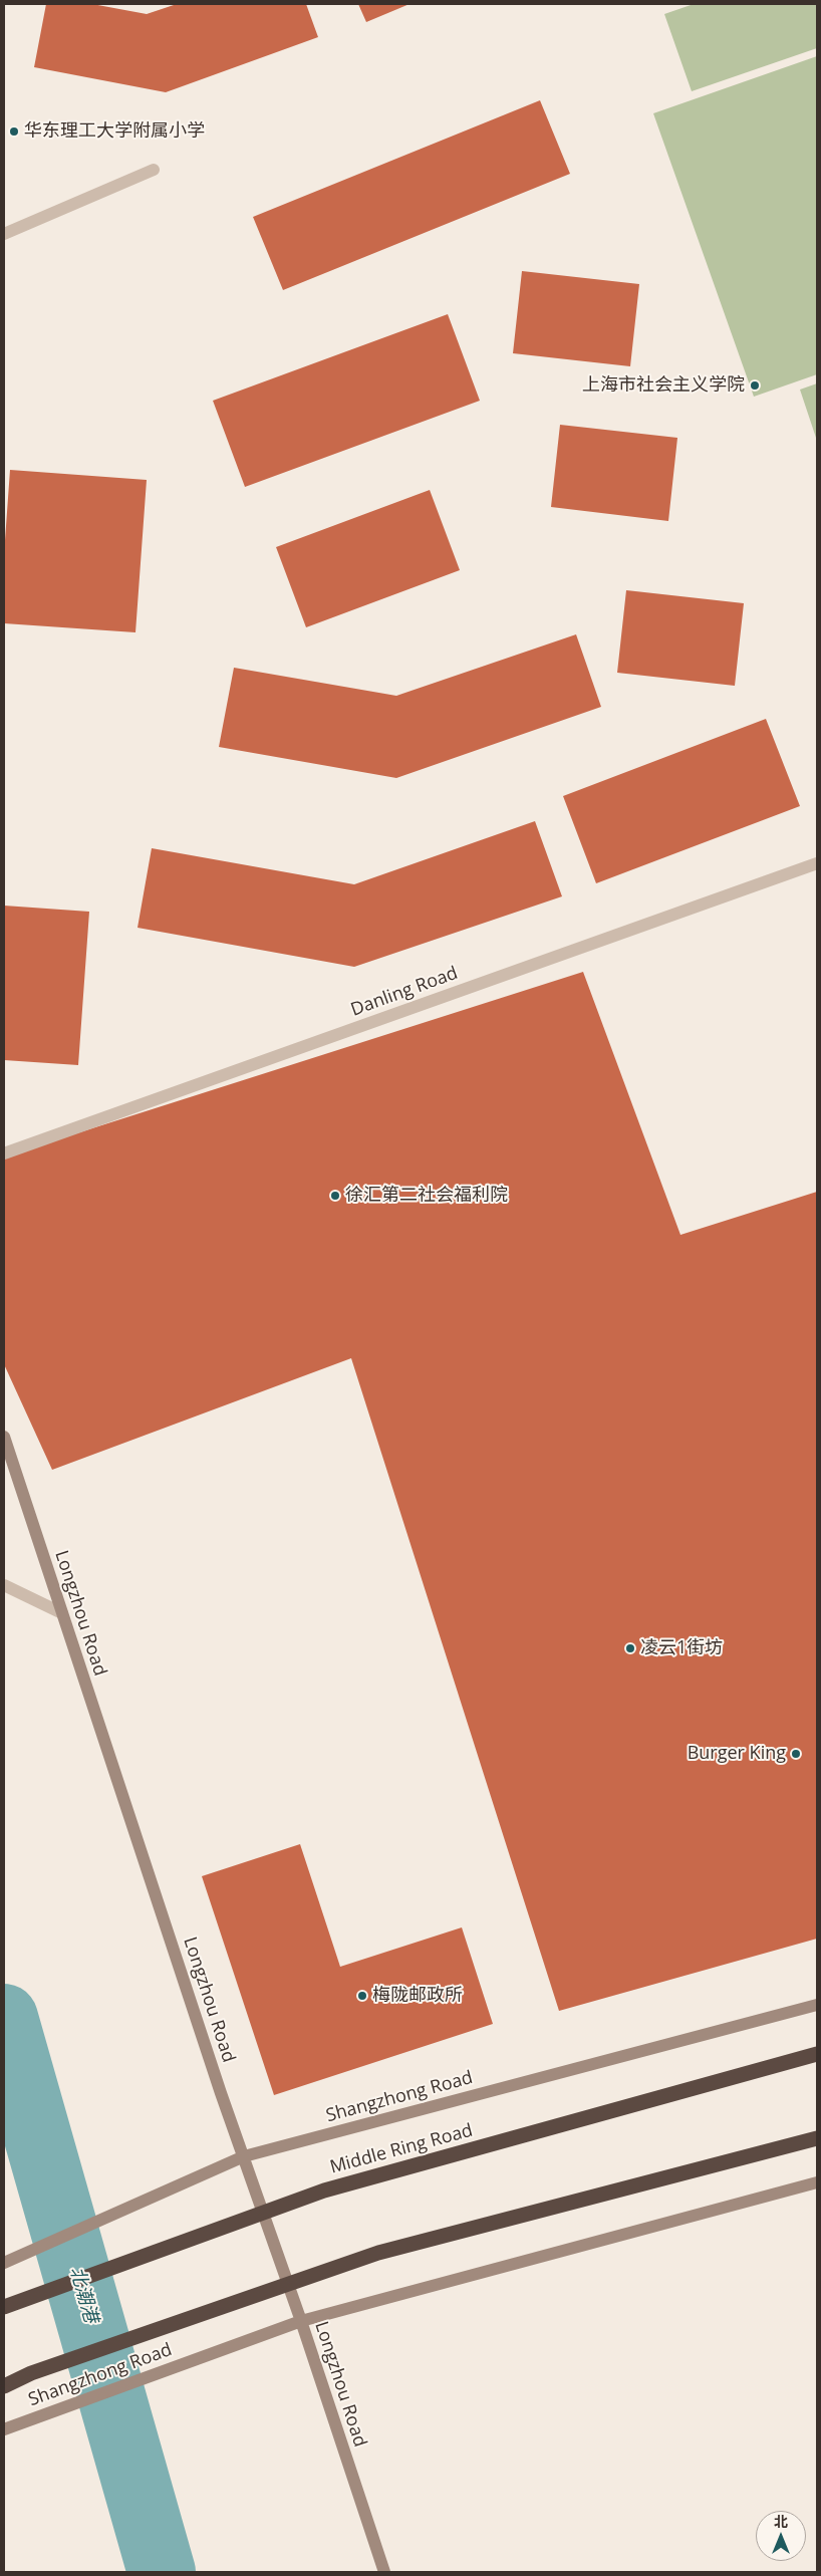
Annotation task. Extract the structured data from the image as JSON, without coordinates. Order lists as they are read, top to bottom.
{
  "streets": {
    "highway": ["Middle Ring Road"],
    "main road": ["Longzhou Road", "Shangzhong Road"],
    "street": ["Danling Road"]
  },
  "crossings": [
    ["Longzhou Road", "Shangzhong Road"]
  ],
  "water": ["北潮港"],
  "places": [
    "华东理工大学附属小学",
    "上海市社会主义学院",
    "徐汇第二社会福利院",
    "凌云1街坊",
    "Burger King",
    "梅陇邮政所"
  ],
  "north": "top"
}
